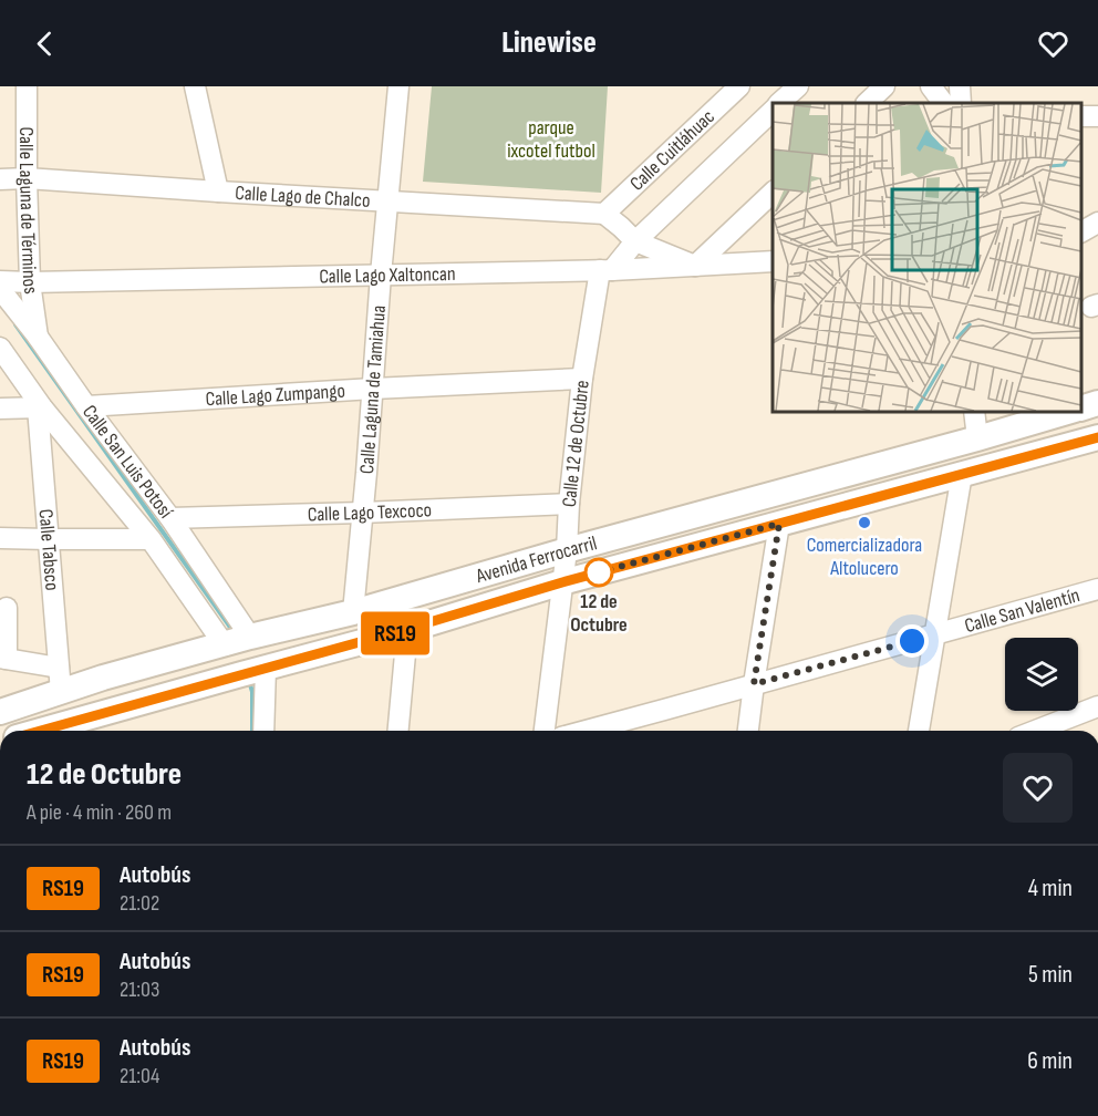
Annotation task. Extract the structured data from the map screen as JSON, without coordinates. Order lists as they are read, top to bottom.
{
  "streets": {
    "main road": ["Avenida Ferrocarril"],
    "street": [
      "Calle Cuitláhuac",
      "Calle Lago de Chalco",
      "Calle Laguna de Términos",
      "Calle Lago Xaltoncan",
      "Calle Laguna de Tamiahua",
      "Calle Lago Zumpango",
      "Calle 12 de Octubre",
      "Calle San Luis Potosí",
      "Calle Lago Texcoco",
      "Calle Tabsco",
      "Calle San Valentín"
    ]
  },
  "crossings": [
    ["Calle Cuitláhuac", "Calle Lago de Chalco"],
    ["Calle Lago de Chalco", "Calle Laguna de Términos"],
    ["Calle Lago de Chalco", "Calle Laguna de Tamiahua"],
    ["Calle Laguna de Términos", "Calle Lago Xaltoncan"],
    ["Calle Laguna de Términos", "Calle San Luis Potosí"],
    ["Calle Lago Xaltoncan", "Calle Laguna de Tamiahua"],
    ["Calle Lago Xaltoncan", "Calle 12 de Octubre"],
    ["Calle Laguna de Tamiahua", "Calle Lago Zumpango"],
    ["Calle Laguna de Tamiahua", "Calle Lago Texcoco"],
    ["Calle Laguna de Tamiahua", "Avenida Ferrocarril"],
    ["Calle Lago Zumpango", "Calle 12 de Octubre"],
    ["Calle Lago Zumpango", "Calle San Luis Potosí"],
    ["Calle 12 de Octubre", "Calle Lago Texcoco"],
    ["Calle 12 de Octubre", "Avenida Ferrocarril"],
    ["Calle San Luis Potosí", "Calle Lago Texcoco"],
    ["Calle San Luis Potosí", "Calle Tabsco"],
    ["Calle San Luis Potosí", "Avenida Ferrocarril"],
    ["Calle Tabsco", "Avenida Ferrocarril"]
  ],
  "parks": ["parque ixcotel futbol"],
  "places": ["Comercializadora Altolucero", "12 de Octubre"],
  "lines": ["bus line RS19"],
  "page": {
    "header": "Linewise",
    "on_map": "RS19",
    "heading": ["12 de Octubre", "A pie · 4 min · 260 m"],
    "list": [
      {
        "mark": "RS19",
        "name": "Autobús",
        "note": "21:02",
        "value": "4 min"
      },
      {
        "mark": "RS19",
        "name": "Autobús",
        "note": "21:03",
        "value": "5 min"
      },
      {
        "mark": "RS19",
        "name": "Autobús",
        "note": "21:04",
        "value": "6 min"
      }
    ]
  }
}
